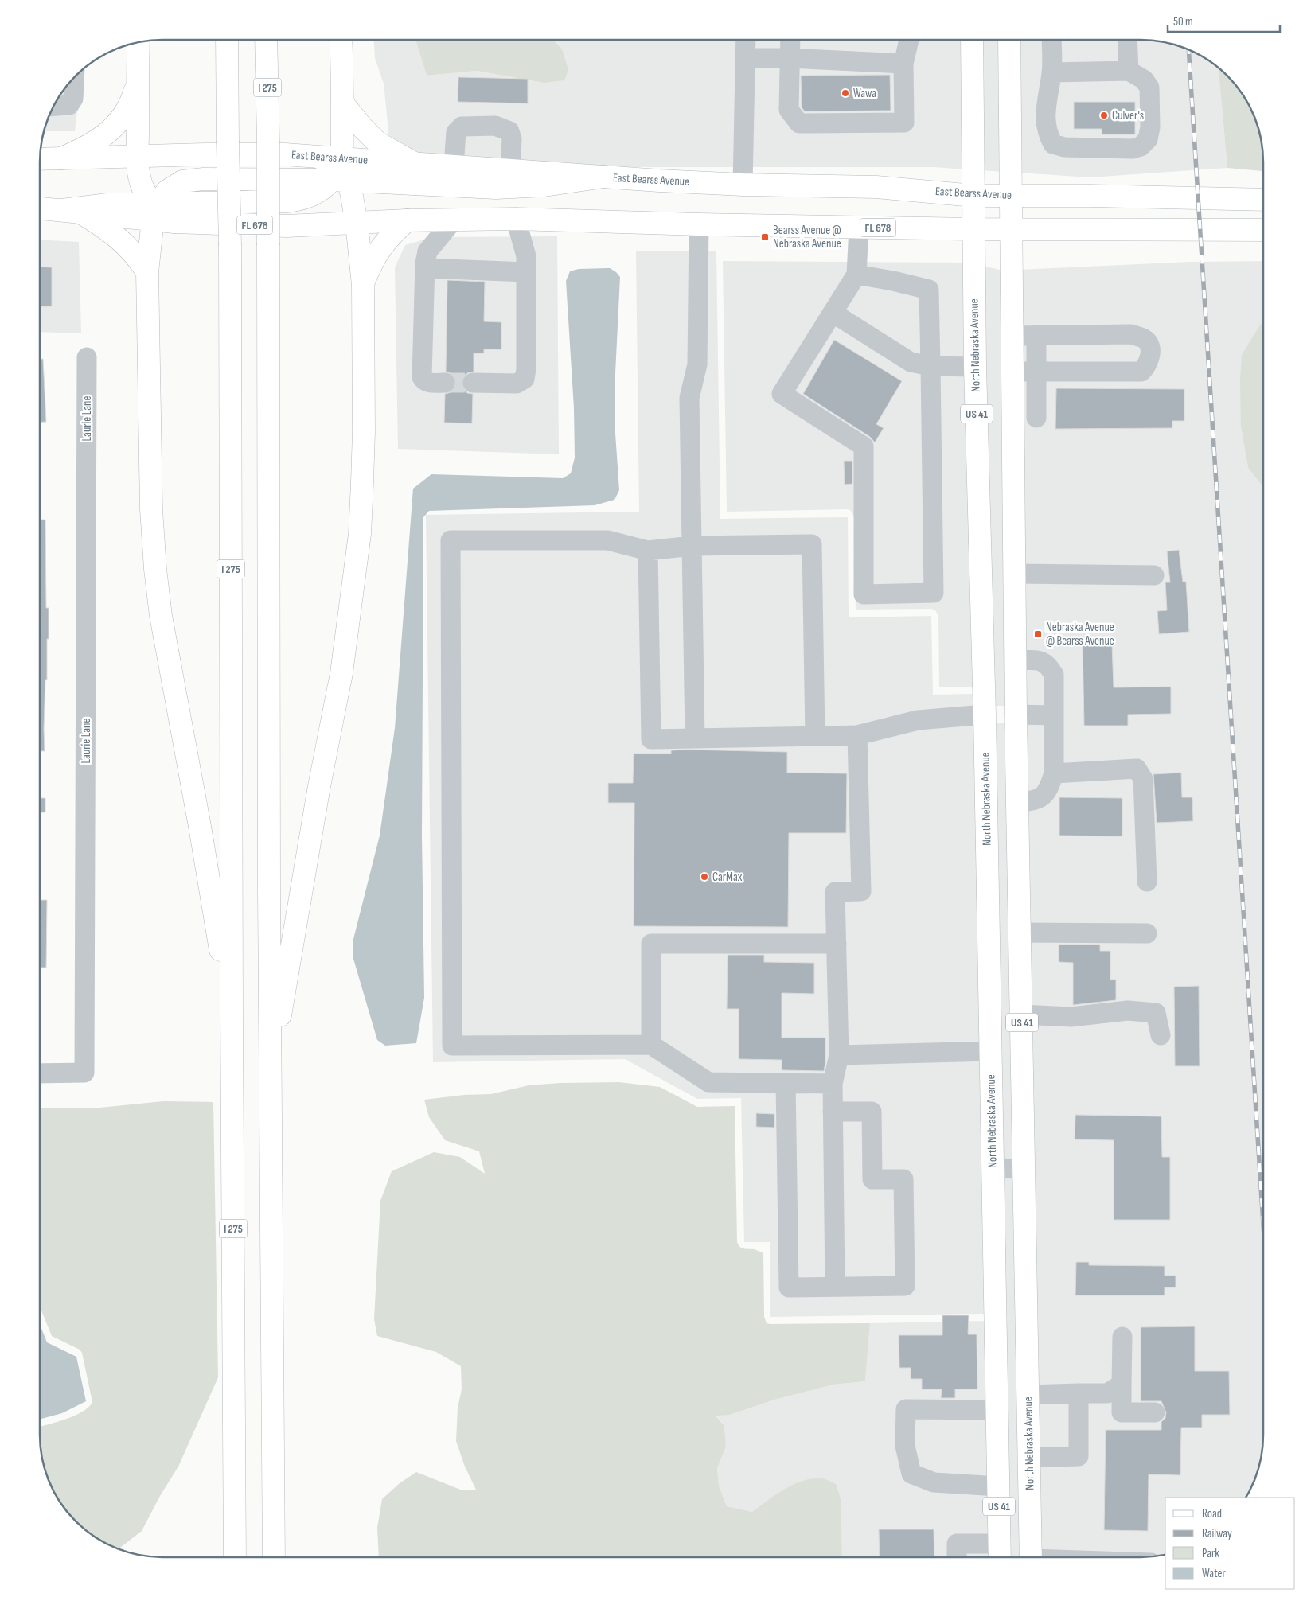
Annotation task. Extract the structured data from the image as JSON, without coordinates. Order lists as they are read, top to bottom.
{
  "streets": {
    "main road": [
      "I 275",
      "East Bearss Avenue",
      "FL 678",
      "North Nebraska Avenue",
      "US 41"
    ],
    "street": ["Laurie Lane"]
  },
  "crossings": [
    ["East Bearss Avenue", "North Nebraska Avenue"],
    ["FL 678", "North Nebraska Avenue"]
  ],
  "places": {
    "other": ["Wawa", "Culver's", "CarMax"],
    "transit": ["Bearss Avenue @ Nebraska Avenue", "Nebraska Avenue @ Bearss Avenue"]
  },
  "legend": [
    "Road",
    "Railway",
    "Park",
    "Water"
  ],
  "scale_bar": "50 m"
}
